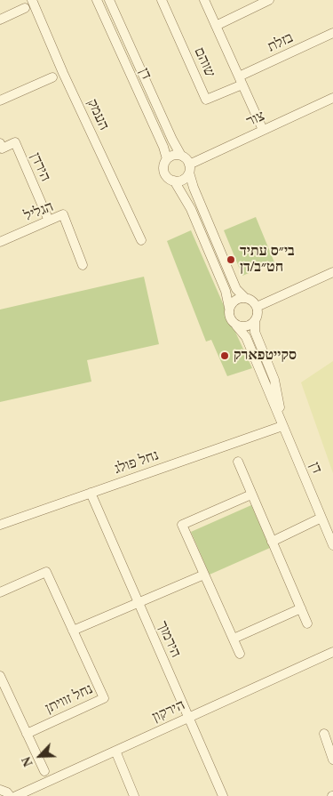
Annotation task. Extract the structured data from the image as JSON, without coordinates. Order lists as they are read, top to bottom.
{
  "streets": {
    "street": [
      "בזלת",
      "שוהם",
      "דן",
      "העמק",
      "צור",
      "הירדן",
      "הגליל",
      "נחל פולג",
      "הירמוך",
      "נחל זוויתן",
      "הירקון"
    ]
  },
  "crossings": [
    ["בזלת", "שוהם"],
    ["שוהם", "צור"],
    ["דן", "צור"],
    ["דן", "נחל פולג"],
    ["הירדן", "הגליל"],
    ["נחל פולג", "הירמוך"],
    ["הירמוך", "הירקון"]
  ],
  "places": ["בי״ס עתיד חט״ב/דן", "סקייטפארק"],
  "north": "bottom left"
}
